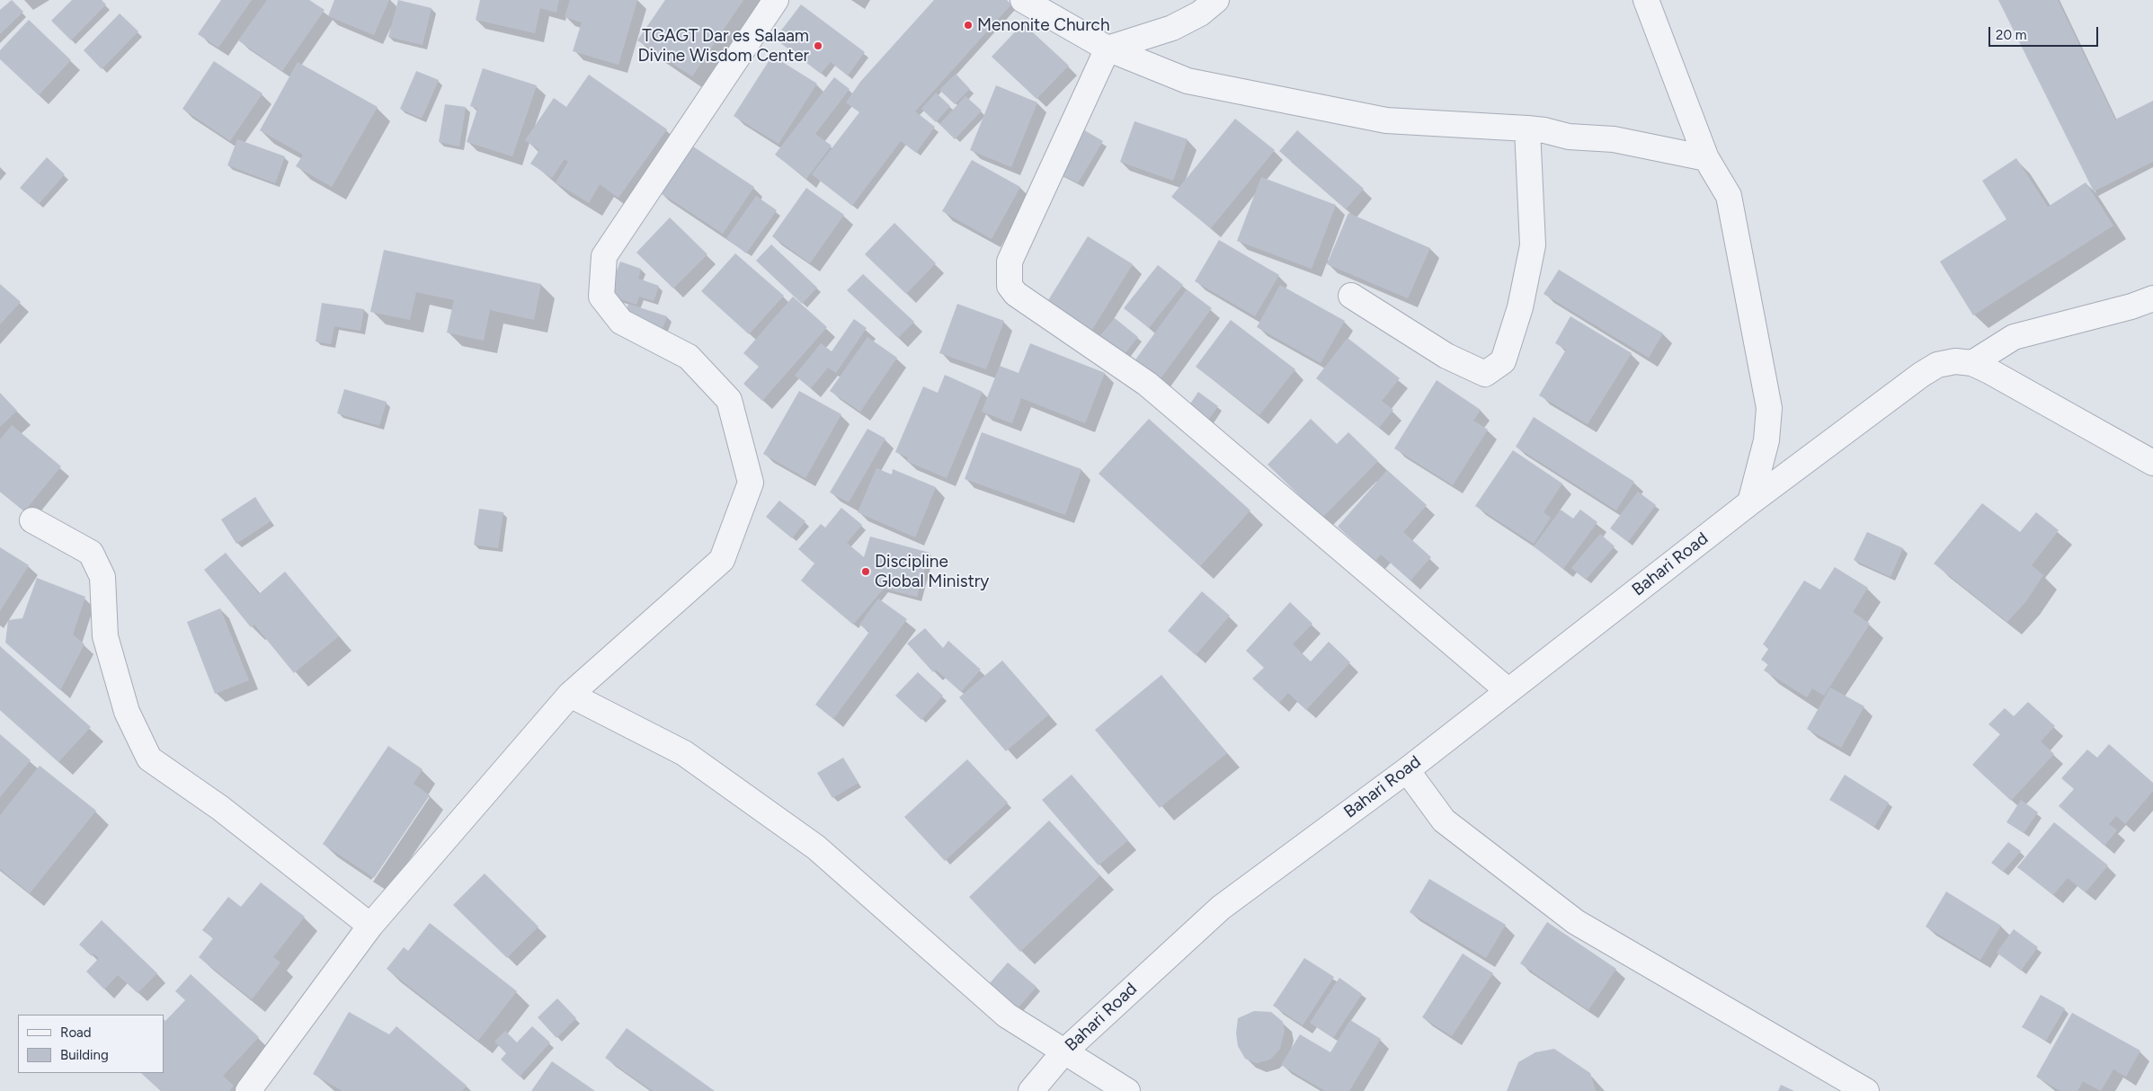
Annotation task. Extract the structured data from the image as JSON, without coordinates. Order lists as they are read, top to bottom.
{
  "streets": {
    "street": ["Bahari Road"]
  },
  "places": ["Menonite Church", "TGAGT Dar es Salaam Divine Wisdom Center", "Discipline Global Ministry"],
  "legend": ["Road", "Building"],
  "scale_bar": "20 m"
}
